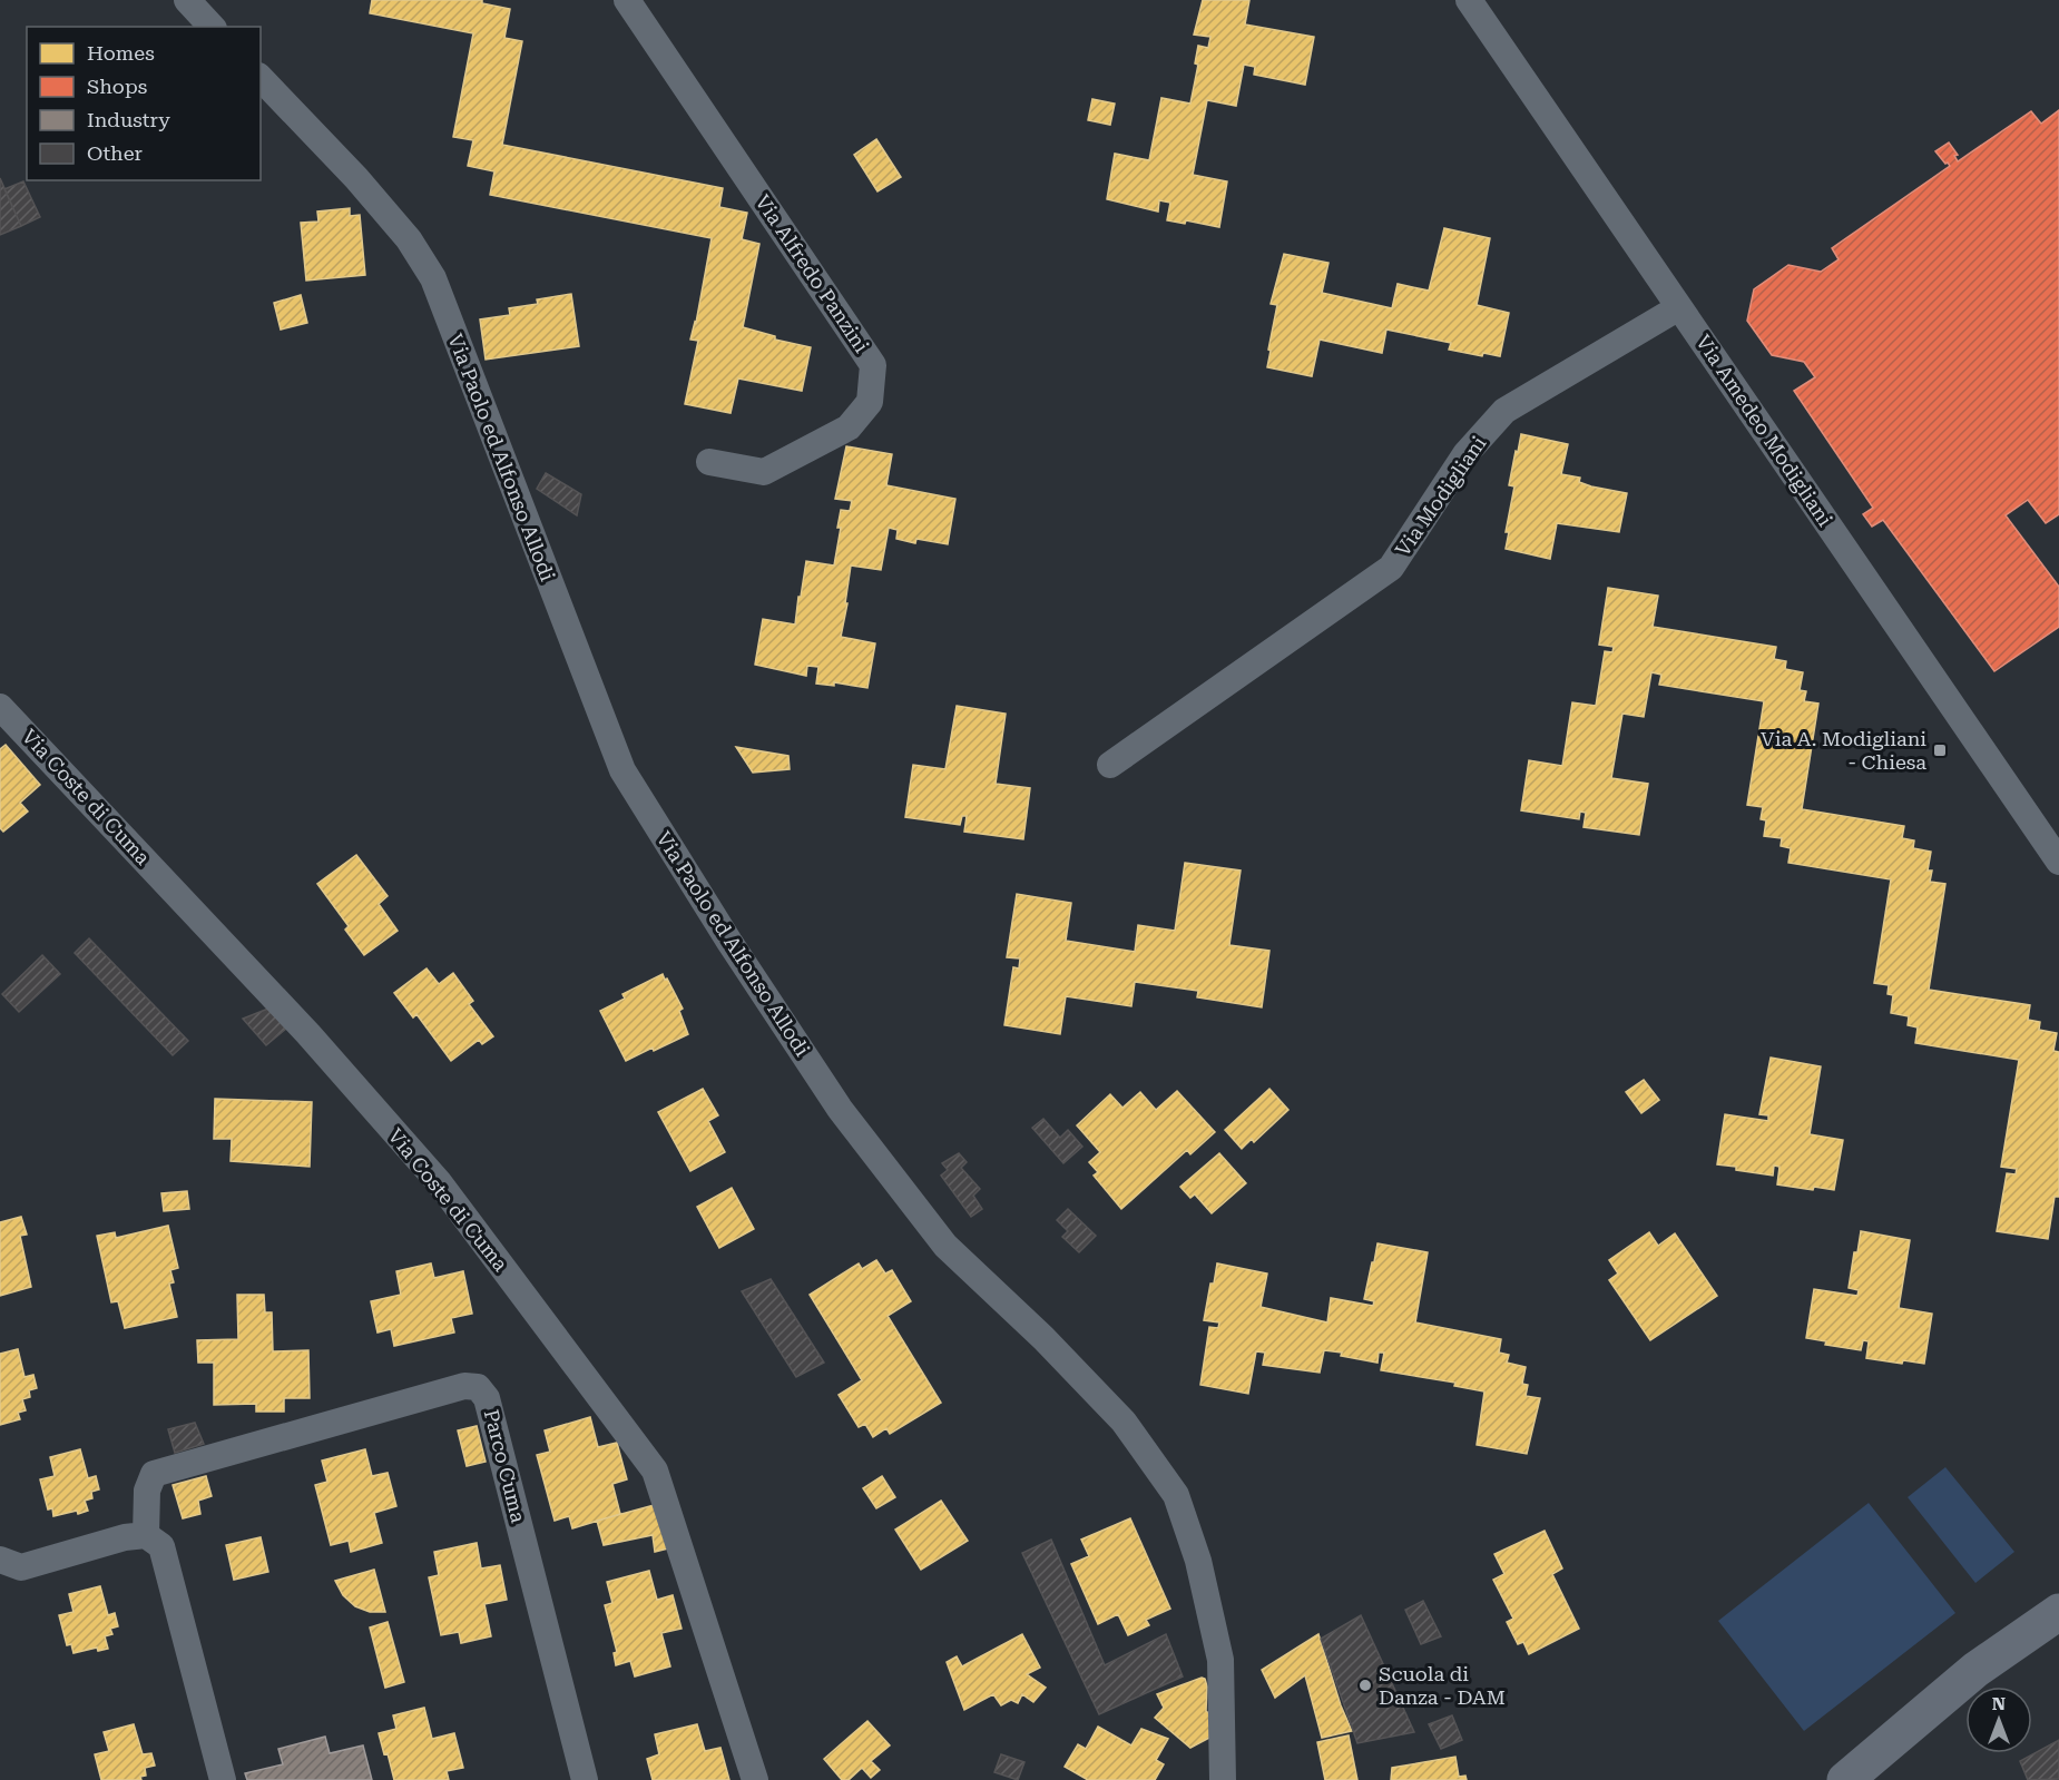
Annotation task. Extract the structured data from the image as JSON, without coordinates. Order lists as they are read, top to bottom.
{
  "streets": {
    "street": [
      "Via Alfredo Panzini",
      "Via Amedeo Modigliani",
      "Via Paolo ed Alfonso Allodi",
      "Via Modigliani",
      "Via Coste di Cuma",
      "Parco Cuma"
    ]
  },
  "crossings": [
    ["Via Amedeo Modigliani", "Via Modigliani"]
  ],
  "places": {
    "transit": ["Via A. Modigliani - Chiesa"],
    "other": ["Scuola di Danza - DAM"]
  },
  "legend": [
    "Homes",
    "Shops",
    "Industry",
    "Other"
  ],
  "north": "top"
}
